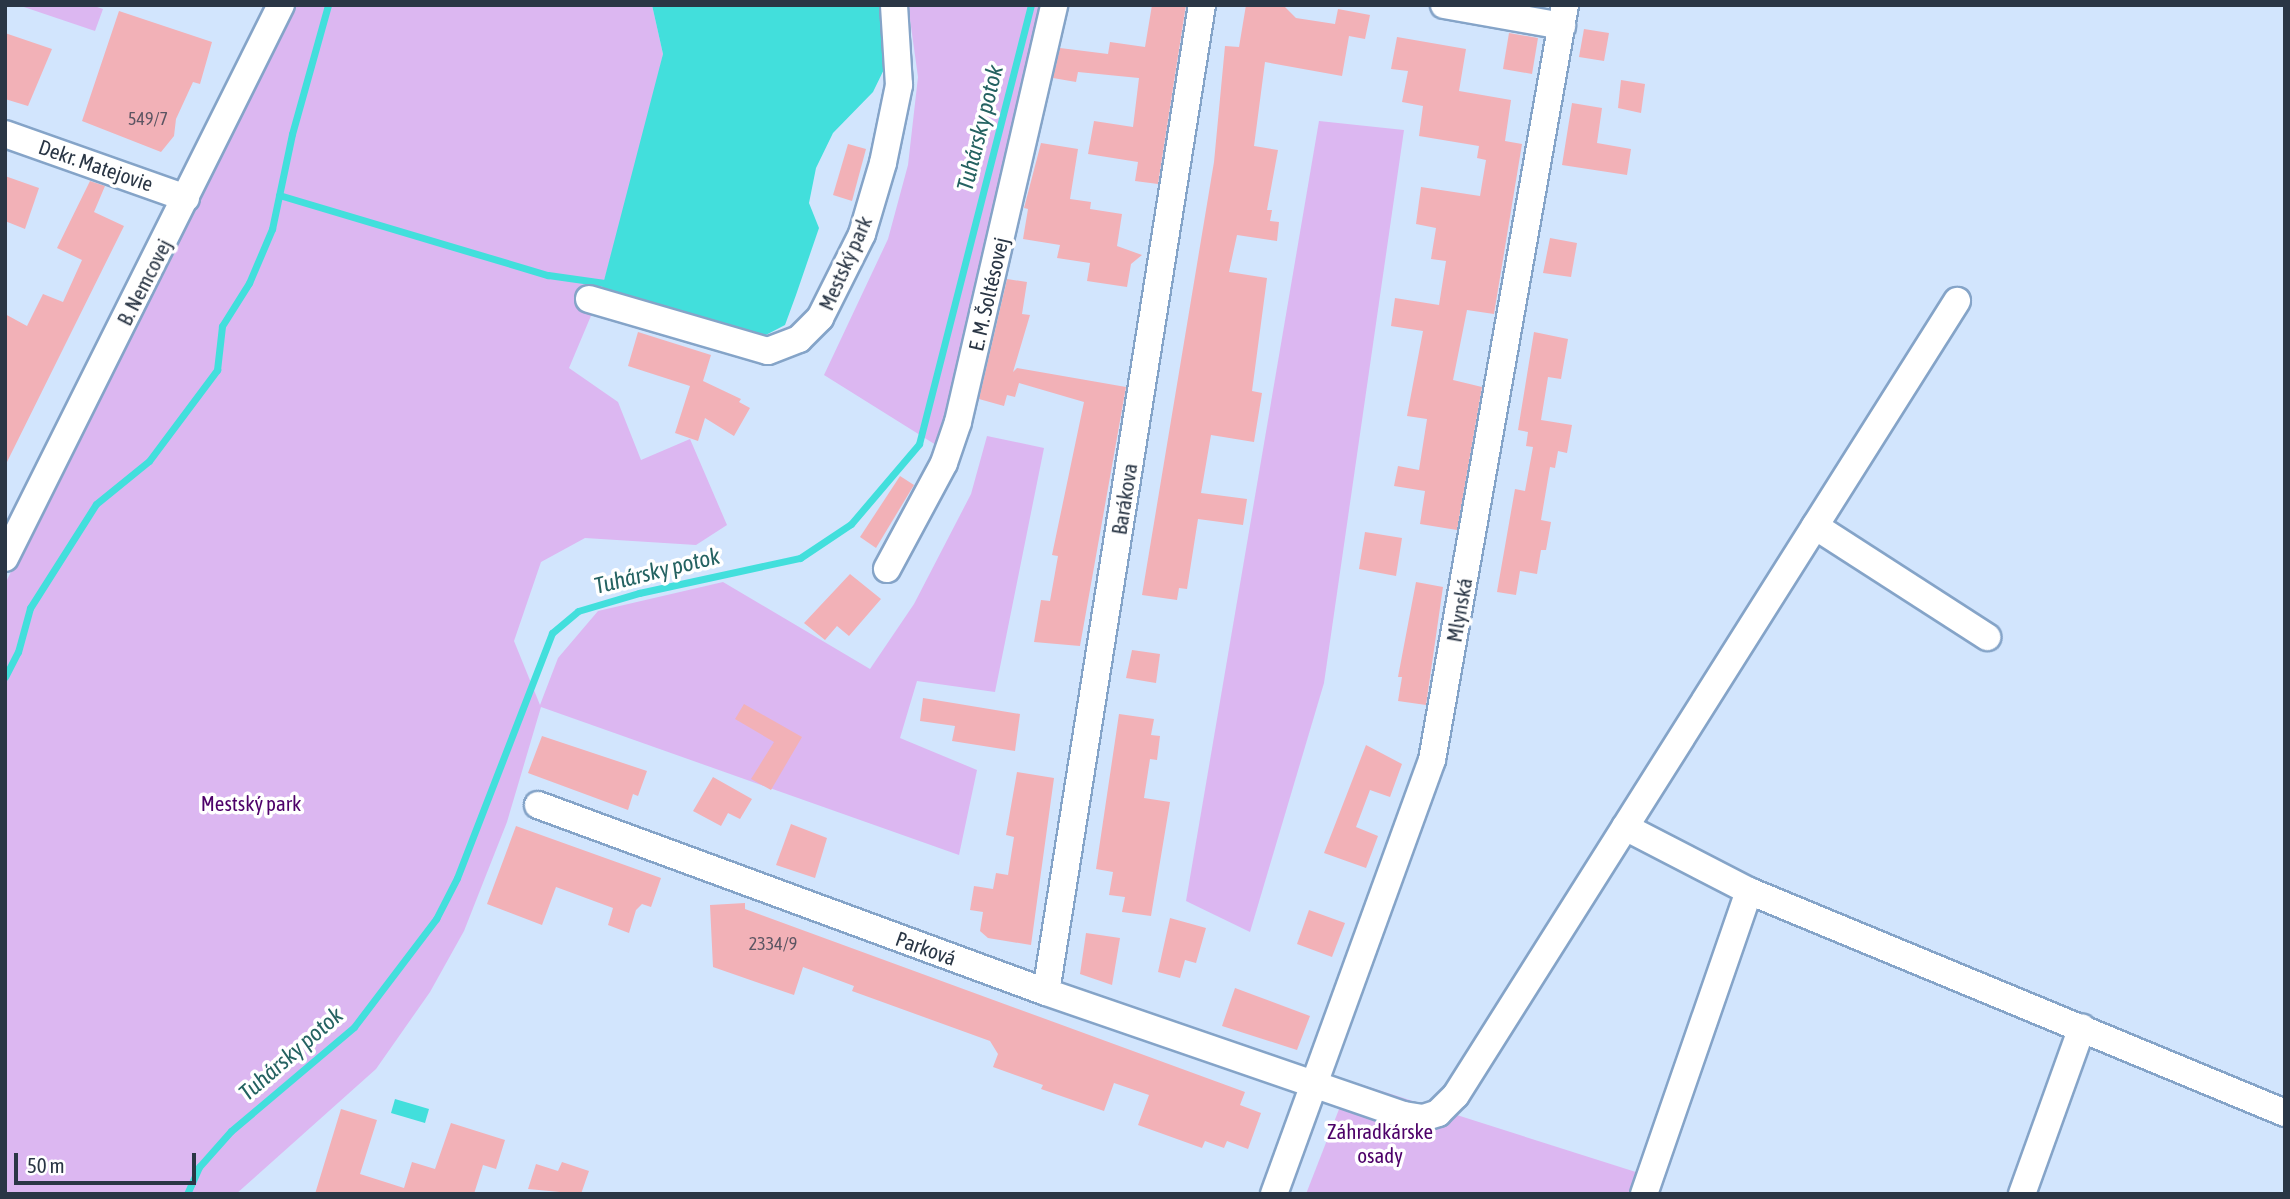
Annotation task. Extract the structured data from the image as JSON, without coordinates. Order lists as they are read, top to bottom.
{
  "streets": {
    "street": [
      "Dekr. Matejovie",
      "Mestský park",
      "B. Nemcovej",
      "E. M. Šoltésovej",
      "Barákova",
      "Mlynská",
      "Parková"
    ]
  },
  "crossings": [
    ["Dekr. Matejovie", "B. Nemcovej"],
    ["Barákova", "Parková"],
    ["Mlynská", "Parková"]
  ],
  "water": ["Tuhársky potok"],
  "parks": ["Mestský park", "Záhradkárske osady"],
  "house_numbers": ["549/7", "2334/9"],
  "scale_bar": "50 m"
}
